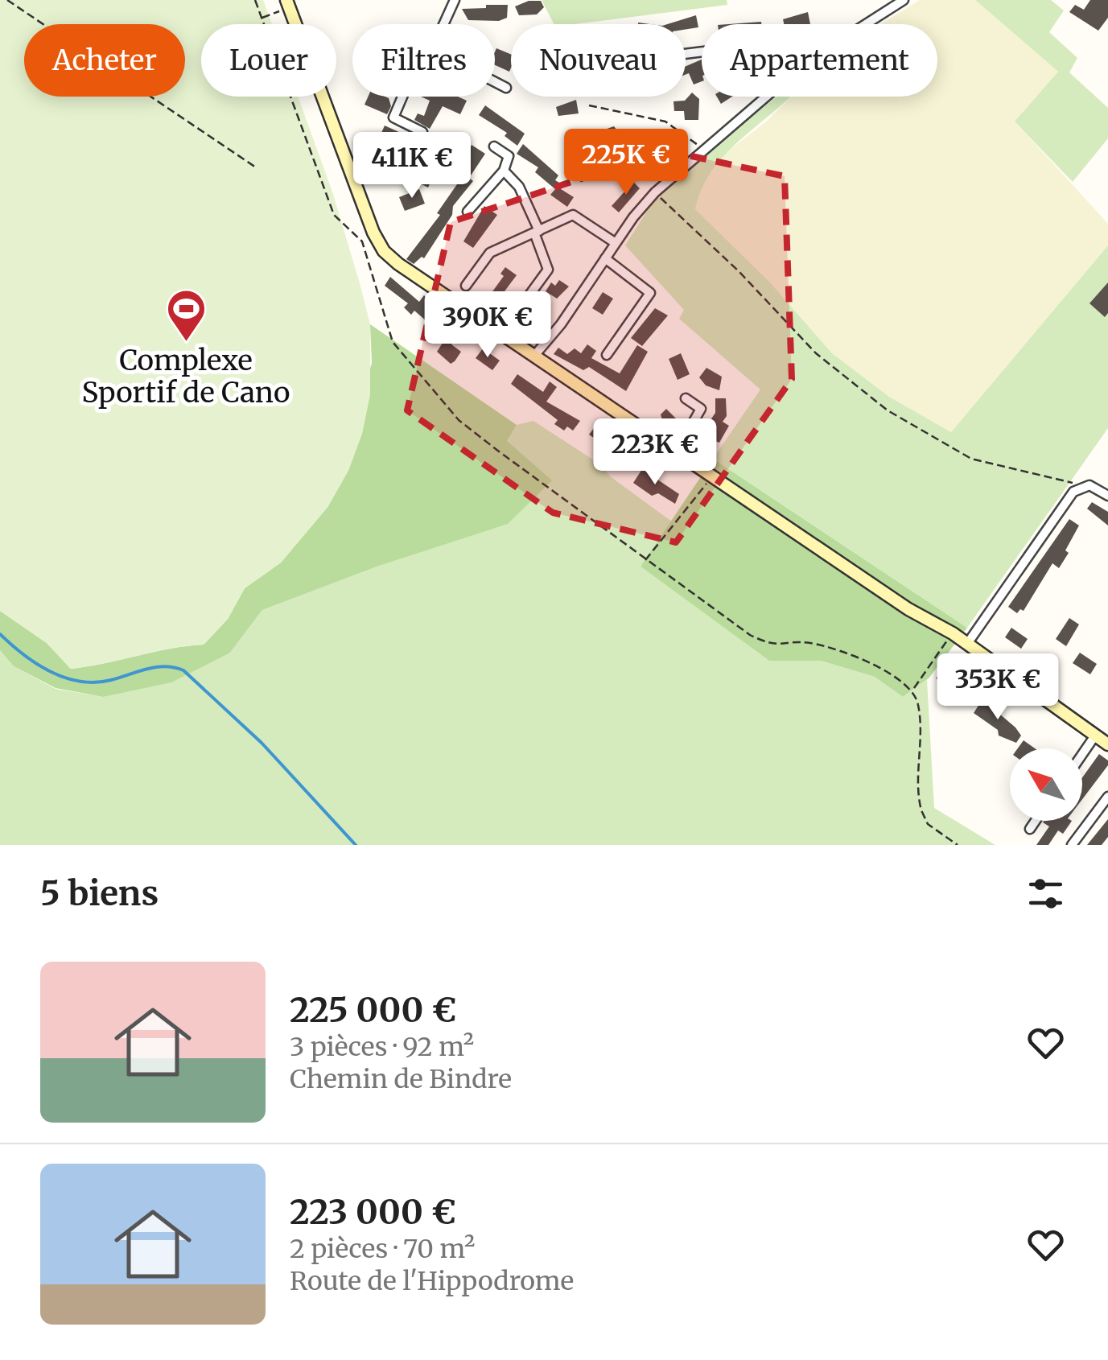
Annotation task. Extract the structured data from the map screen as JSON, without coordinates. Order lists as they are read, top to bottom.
{
  "places": {
    "sports": ["Complexe Sportif de Cano"]
  },
  "north": "top left",
  "page": {
    "chip": [
      "Acheter",
      "Louer",
      "Filtres",
      "Nouveau",
      "Appartement"
    ],
    "price": [
      "225K €",
      "411K €",
      "390K €",
      "223K €",
      "353K €"
    ],
    "heading": "5 biens",
    "list": [
      {
        "name": "225 000 €",
        "note": "3 pièces · 92 m² · Chemin de Bindre"
      },
      {
        "name": "223 000 €",
        "note": "2 pièces · 70 m² · Route de l'Hippodrome"
      }
    ]
  }
}
